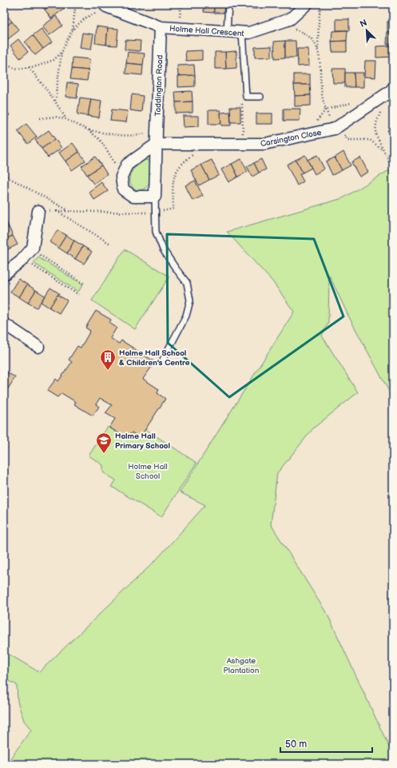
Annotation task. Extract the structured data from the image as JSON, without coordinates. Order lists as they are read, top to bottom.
{
  "streets": {
    "street": ["Holme Hall Crescent", "Taddington Road", "Carsington Close"]
  },
  "crossings": [
    ["Holme Hall Crescent", "Taddington Road"],
    ["Taddington Road", "Carsington Close"]
  ],
  "parks": ["Holme Hall School", "Ashgate Plantation"],
  "places": {
    "building": ["Holme Hall School & Children's Centre"],
    "school or university": ["Holme Hall Primary School"]
  },
  "scale_bar": "50 m",
  "north": "top left"
}
